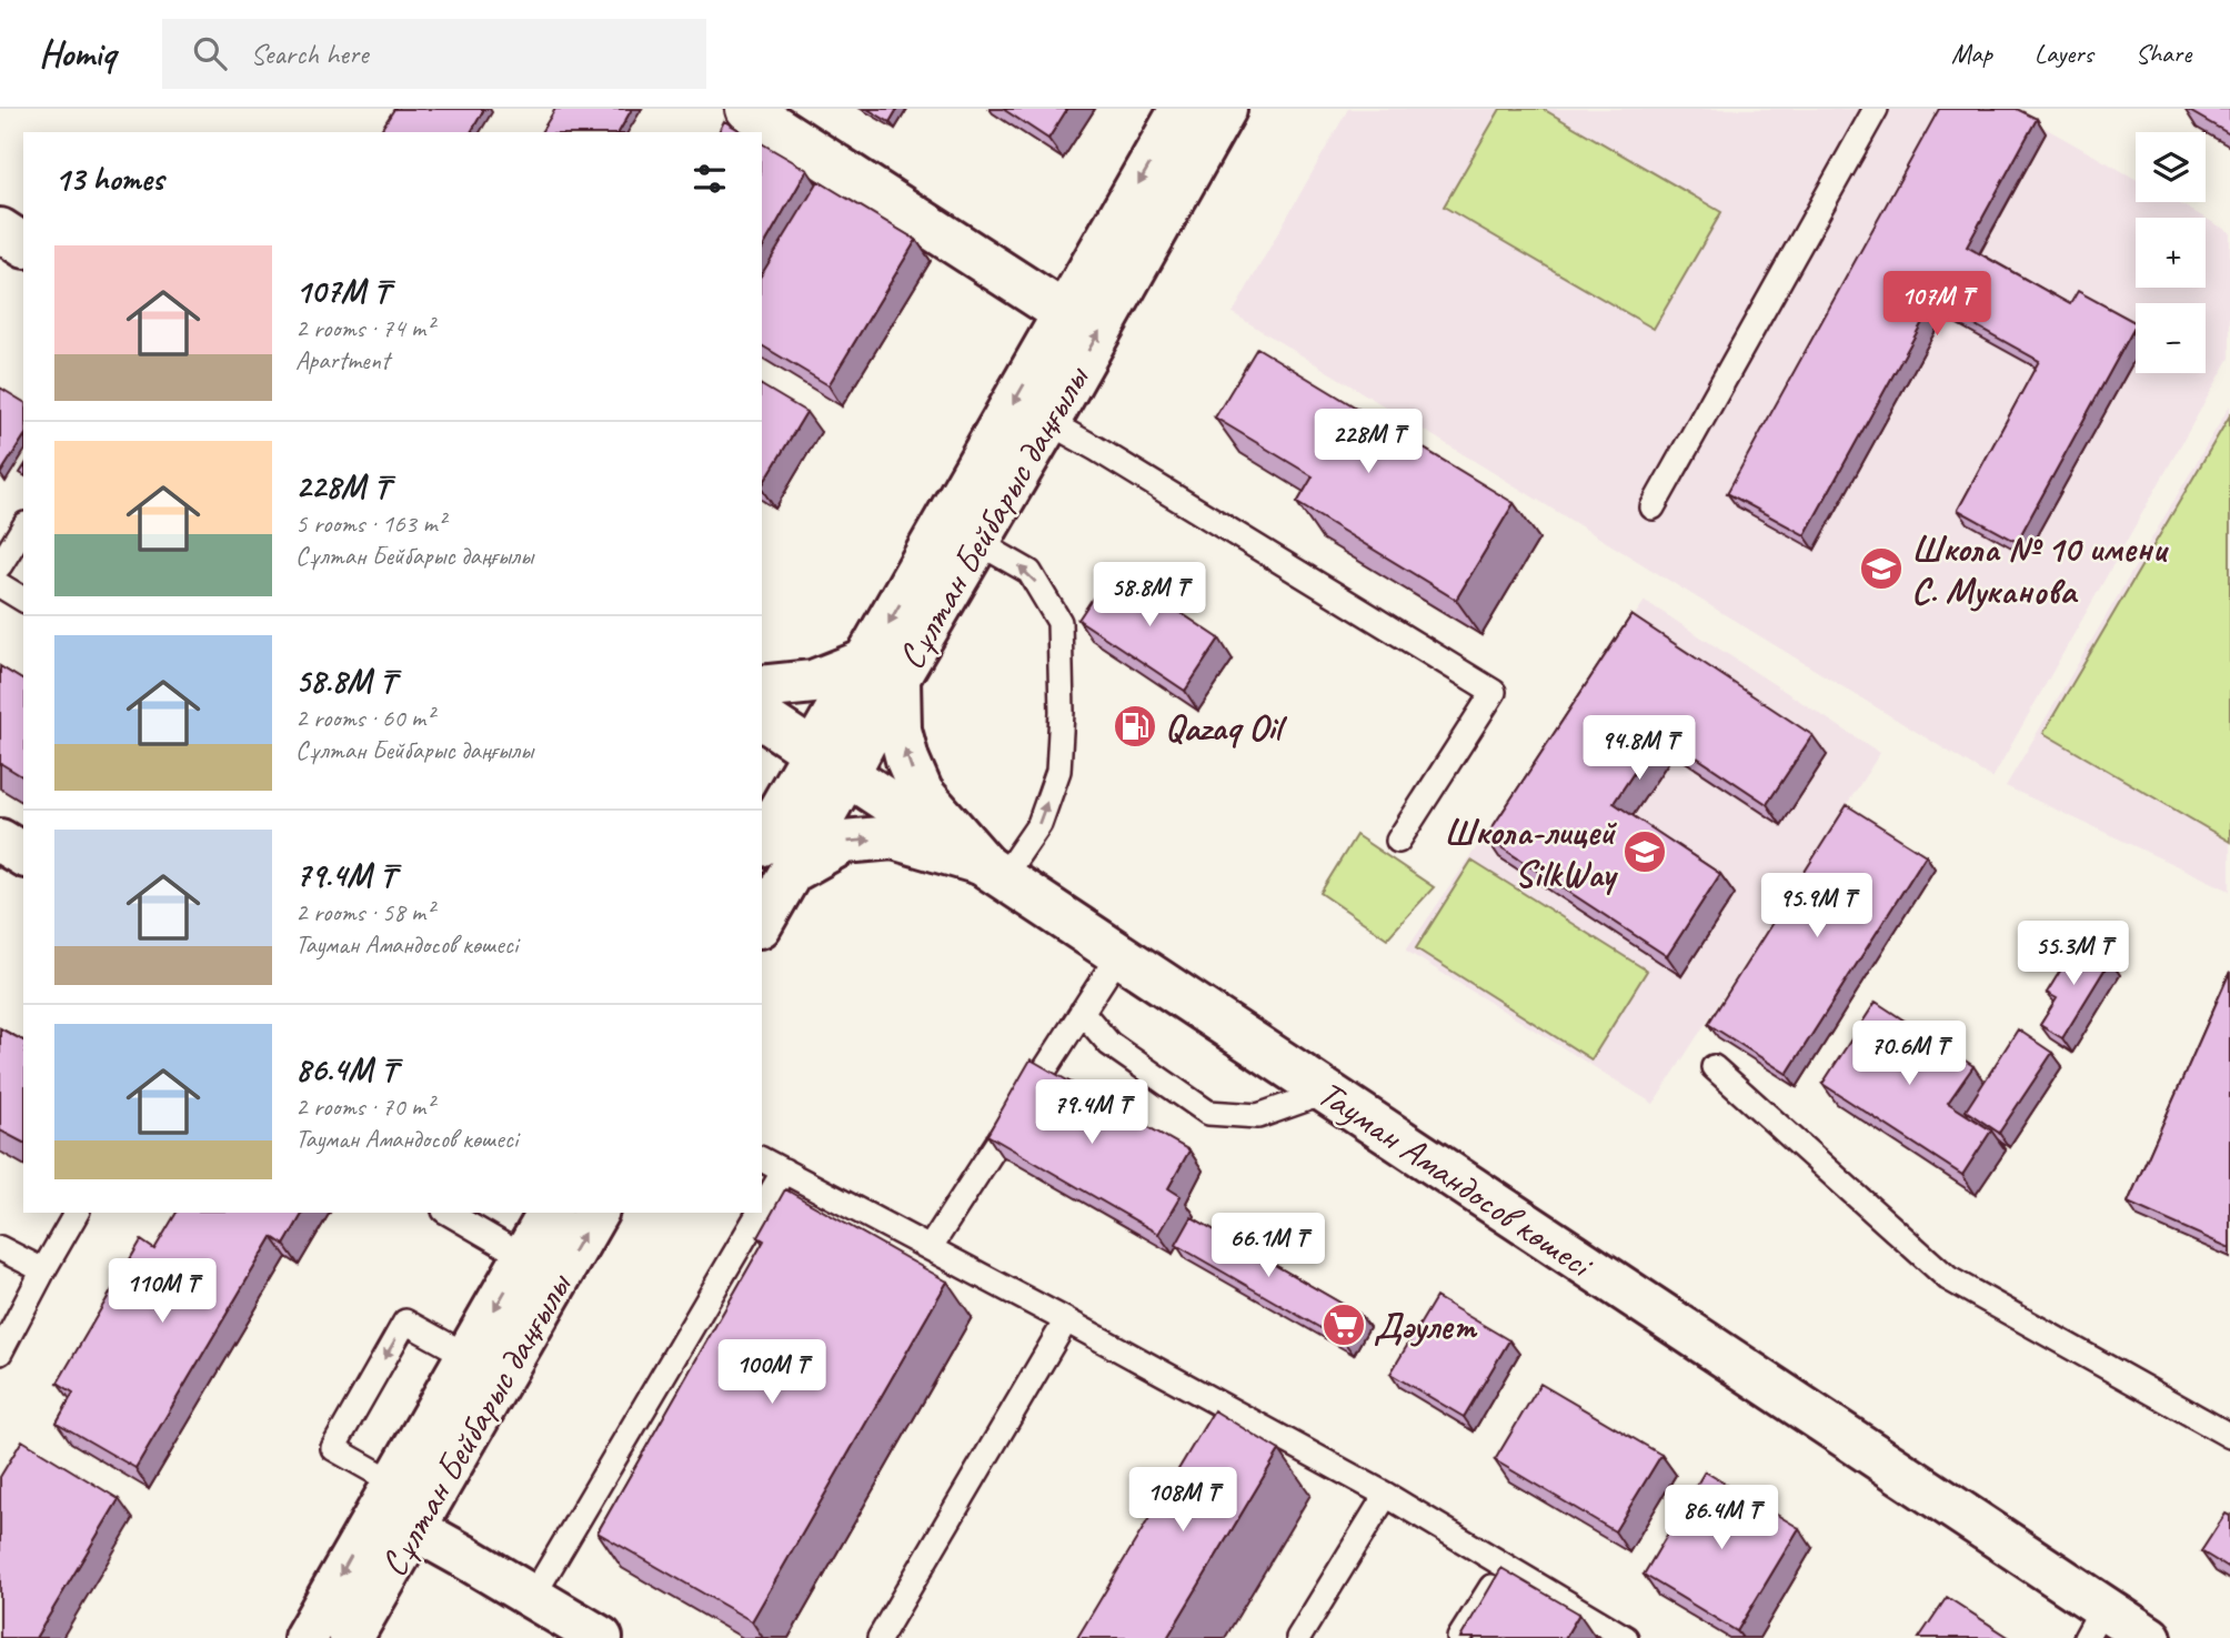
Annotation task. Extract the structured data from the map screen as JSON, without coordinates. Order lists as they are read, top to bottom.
{
  "streets": {
    "main road": ["Сұлтан Бейбарыс даңғылы", "Тауман Амандосов көшесі"]
  },
  "crossings": [
    ["Сұлтан Бейбарыс даңғылы", "Тауман Амандосов көшесі"]
  ],
  "places": {
    "school or university": ["Школа № 10 имени С. Муканова", "Школа-лицей SilkWay"],
    "fuel station": ["Qazaq Oil"],
    "supermarket": ["Дәулет"]
  },
  "page": {
    "header": "Homiq",
    "search": "Search here",
    "nav": ["Map", "Layers", "Share"],
    "map_buttons": ["+", "−"],
    "heading": "13 homes",
    "list": [
      {
        "name": "107M ₸",
        "note": "2 rooms · 74 m² · Apartment"
      },
      {
        "name": "228M ₸",
        "note": "5 rooms · 163 m² · Сұлтан Бейбарыс даңғылы"
      },
      {
        "name": "58.8M ₸",
        "note": "2 rooms · 60 m² · Сұлтан Бейбарыс даңғылы"
      },
      {
        "name": "79.4M ₸",
        "note": "2 rooms · 58 m² · Тауман Амандосов көшесі"
      },
      {
        "name": "86.4M ₸",
        "note": "2 rooms · 70 m² · Тауман Амандосов көшесі"
      }
    ],
    "price": [
      "107M ₸",
      "228M ₸",
      "58.8M ₸",
      "94.8M ₸",
      "95.9M ₸",
      "55.3M ₸",
      "70.6M ₸",
      "79.4M ₸",
      "66.1M ₸",
      "110M ₸",
      "100M ₸",
      "108M ₸",
      "86.4M ₸"
    ]
  }
}
